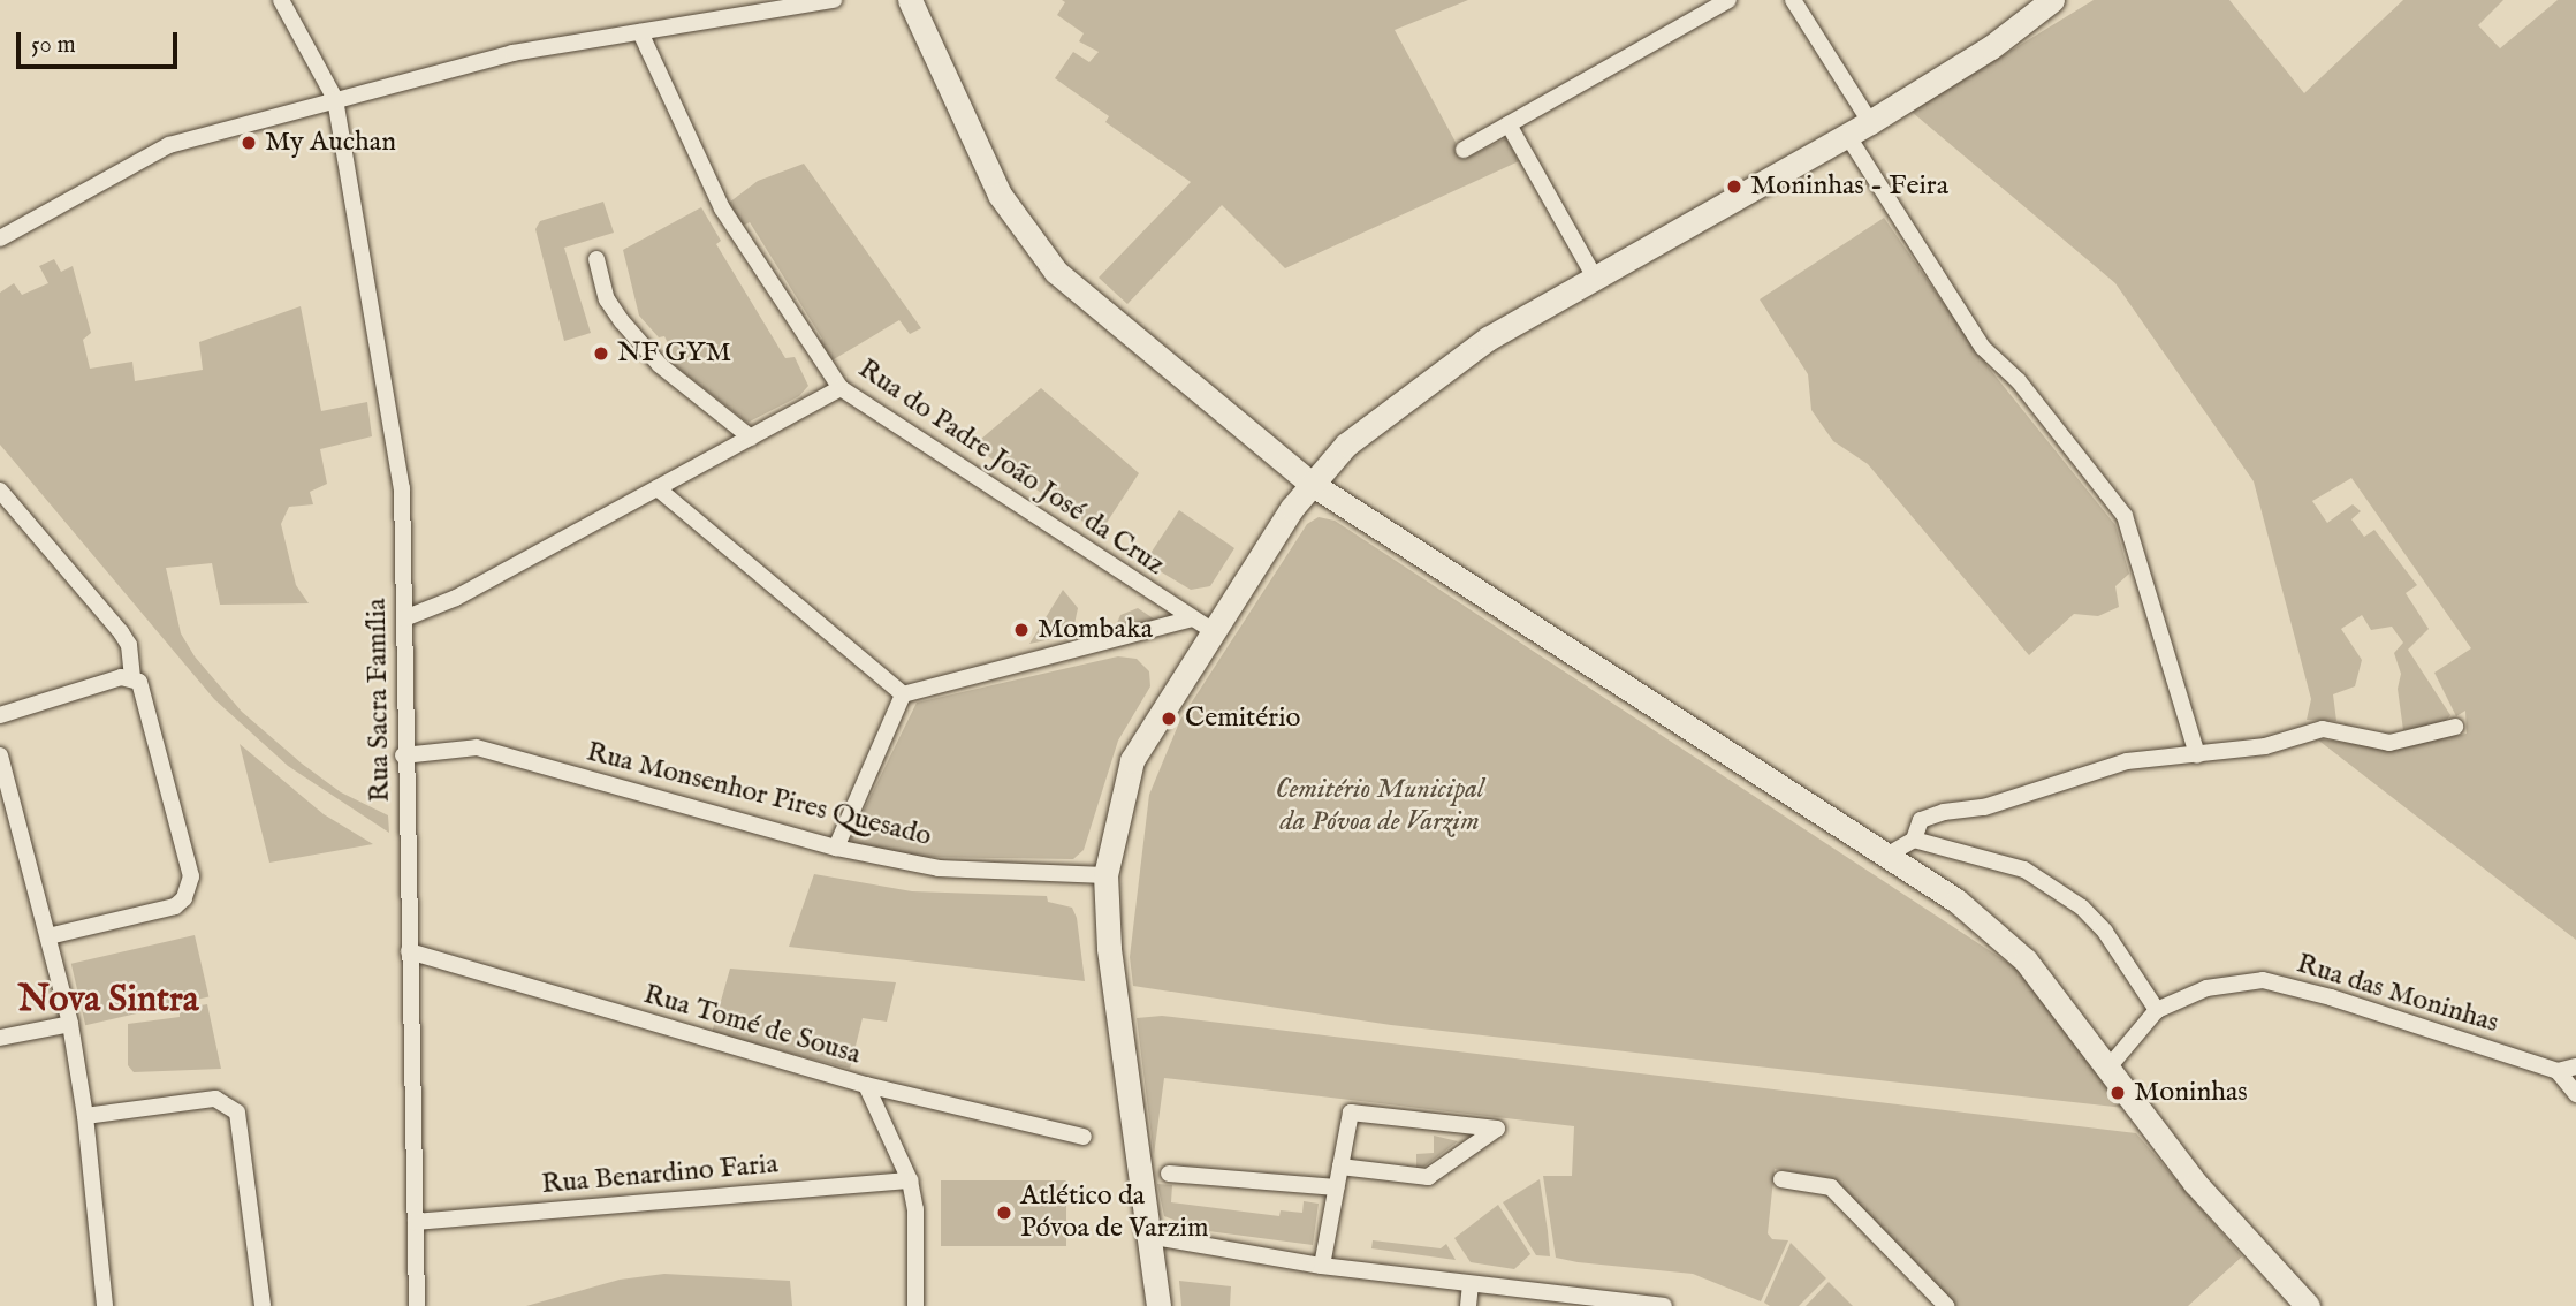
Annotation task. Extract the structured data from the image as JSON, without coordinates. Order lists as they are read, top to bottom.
{
  "streets": {
    "street": [
      "Rua do Padre João José da Cruz",
      "Rua Sacra Família",
      "Rua Monsenhor Pires Quesado",
      "Rua das Moninhas",
      "Rua Tomé de Sousa",
      "Rua Benardino Faria"
    ]
  },
  "crossings": [
    ["Rua Sacra Família", "Rua Monsenhor Pires Quesado"],
    ["Rua Sacra Família", "Rua Tomé de Sousa"],
    ["Rua Sacra Família", "Rua Benardino Faria"]
  ],
  "districts": ["Nova Sintra"],
  "parks": ["Cemitério Municipal da Póvoa de Varzim"],
  "places": [
    "My Auchan",
    "Moninhas - Feira",
    "NF GYM",
    "Mombaka",
    "Cemitério",
    "Moninhas",
    "Atlético da Póvoa de Varzim"
  ],
  "scale_bar": "50 m"
}
